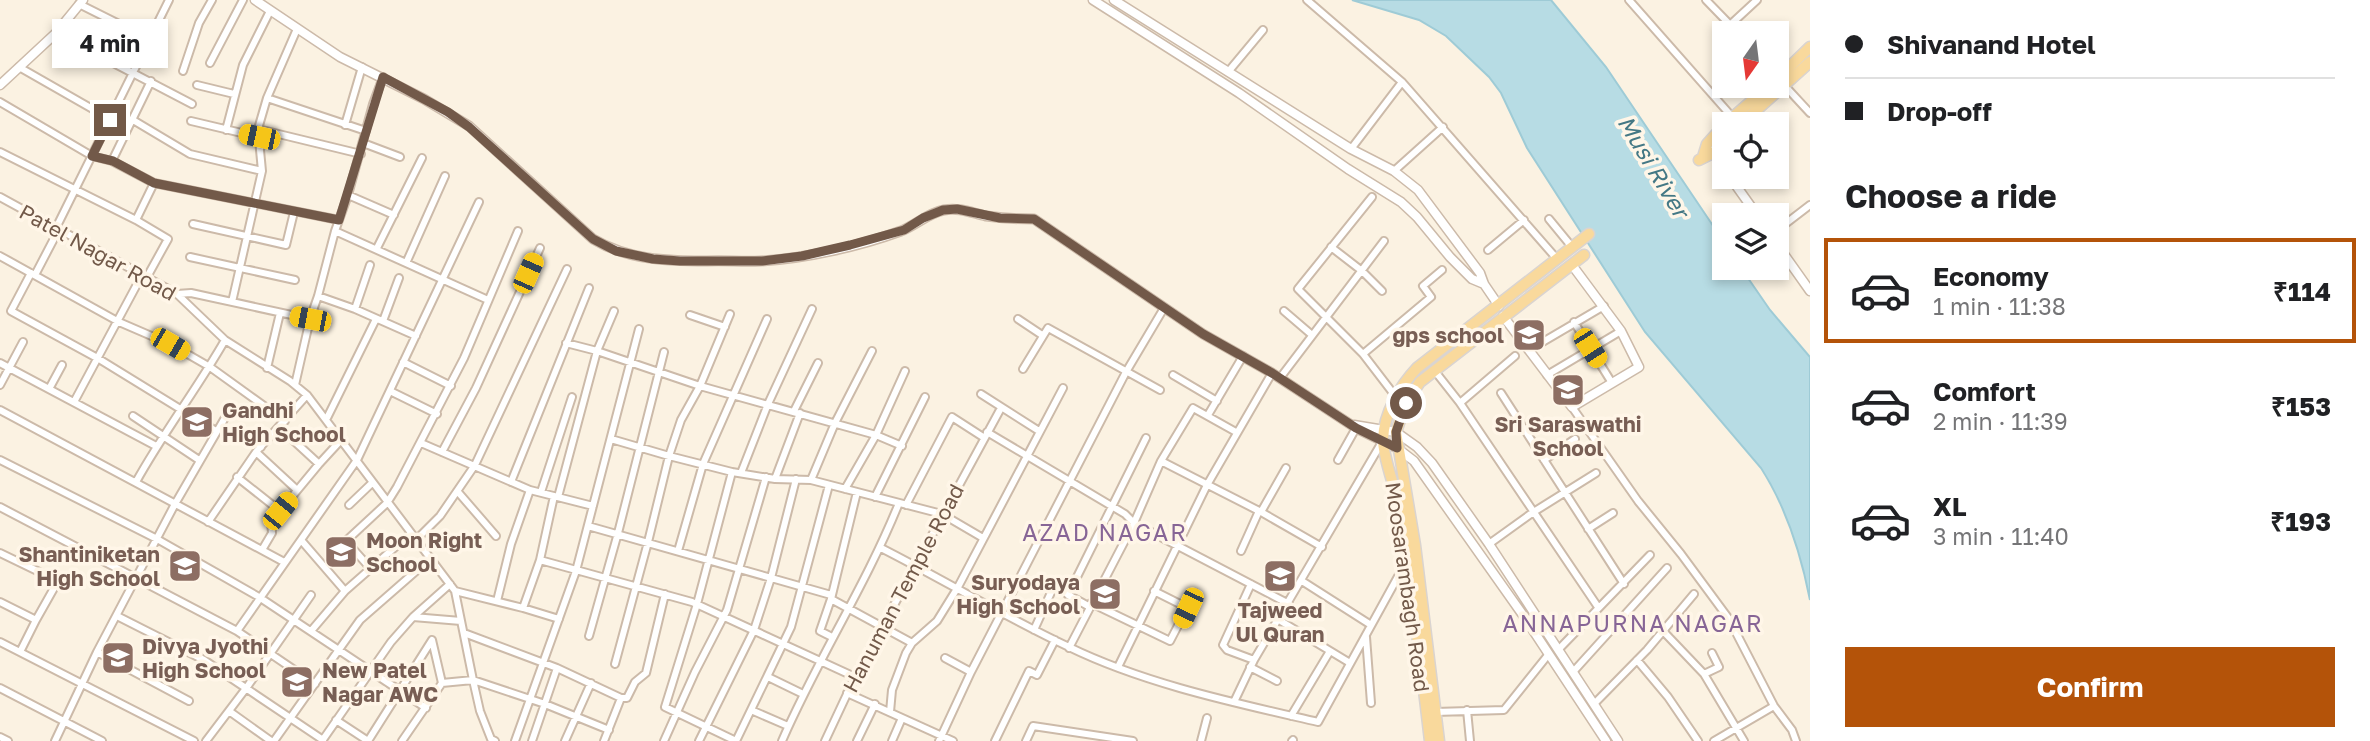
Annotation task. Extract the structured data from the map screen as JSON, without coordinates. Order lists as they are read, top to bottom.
{
  "streets": {
    "main road": ["Moosarambagh Road"],
    "street": ["Patel Nagar Road", "Hanuman Temple Road"]
  },
  "districts": ["AZAD NAGAR", "ANNAPURNA NAGAR"],
  "water": ["Musi River"],
  "places": {
    "school or university": [
      "gps school",
      "Sri Saraswathi School",
      "Gandhi High School",
      "Moon Right School",
      "Shantiniketan High School",
      "Tajweed Ul Quran",
      "Suryodaya High School",
      "Divya Jyothi High School",
      "New Patel Nagar AWC"
    ]
  },
  "north": "bottom",
  "page": {
    "banner": ["Shivanand Hotel", "Drop-off"],
    "bubble": "4 min",
    "heading": "Choose a ride",
    "list": [
      {
        "name": "Economy",
        "note": "1 min · 11:38",
        "value": "₹114"
      },
      {
        "name": "Comfort",
        "note": "2 min · 11:39",
        "value": "₹153"
      },
      {
        "name": "XL",
        "note": "3 min · 11:40",
        "value": "₹193"
      }
    ],
    "buttons": "Confirm"
  }
}
